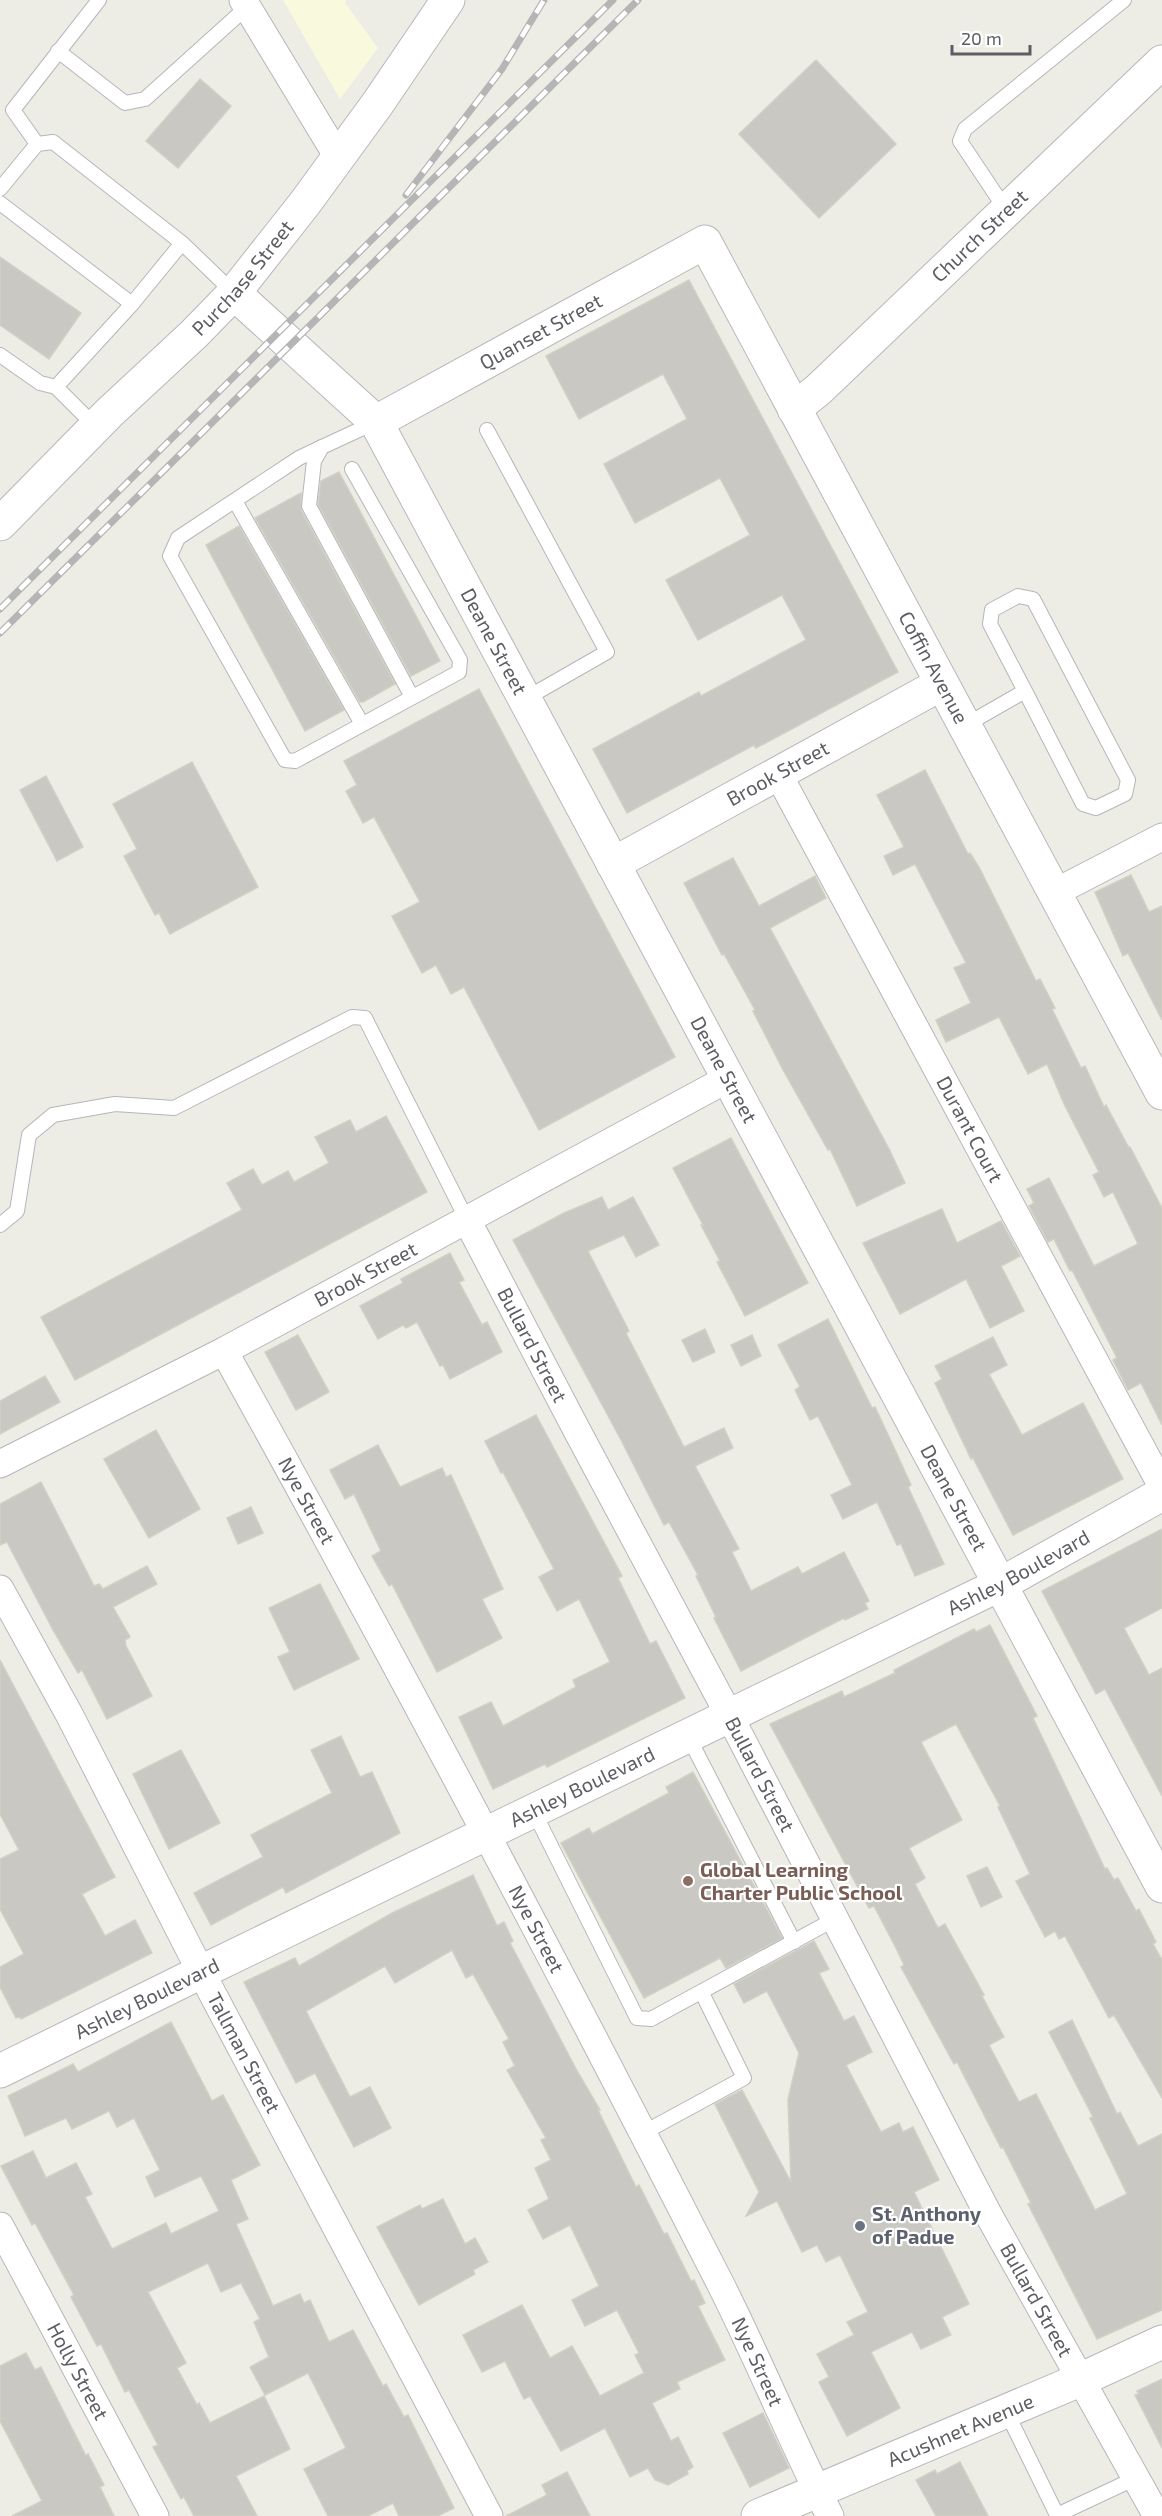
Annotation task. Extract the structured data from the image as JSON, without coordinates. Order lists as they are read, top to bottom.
{
  "streets": {
    "main road": [
      "Church Street",
      "Purchase Street",
      "Quanset Street",
      "Deane Street",
      "Coffin Avenue",
      "Brook Street",
      "Ashley Boulevard",
      "Acushnet Avenue"
    ],
    "street": [
      "Durant Court",
      "Bullard Street",
      "Nye Street",
      "Tallman Street",
      "Holly Street"
    ]
  },
  "crossings": [
    ["Church Street", "Coffin Avenue"],
    ["Purchase Street", "Deane Street"],
    ["Quanset Street", "Deane Street"],
    ["Quanset Street", "Coffin Avenue"],
    ["Deane Street", "Brook Street"],
    ["Deane Street", "Ashley Boulevard"],
    ["Coffin Avenue", "Brook Street"],
    ["Brook Street", "Durant Court"],
    ["Brook Street", "Bullard Street"],
    ["Brook Street", "Nye Street"],
    ["Bullard Street", "Ashley Boulevard"],
    ["Bullard Street", "Acushnet Avenue"],
    ["Nye Street", "Ashley Boulevard"],
    ["Nye Street", "Acushnet Avenue"],
    ["Ashley Boulevard", "Tallman Street"]
  ],
  "places": ["Global Learning Charter Public School", "St. Anthony of Padue"],
  "scale_bar": "20 m"
}
